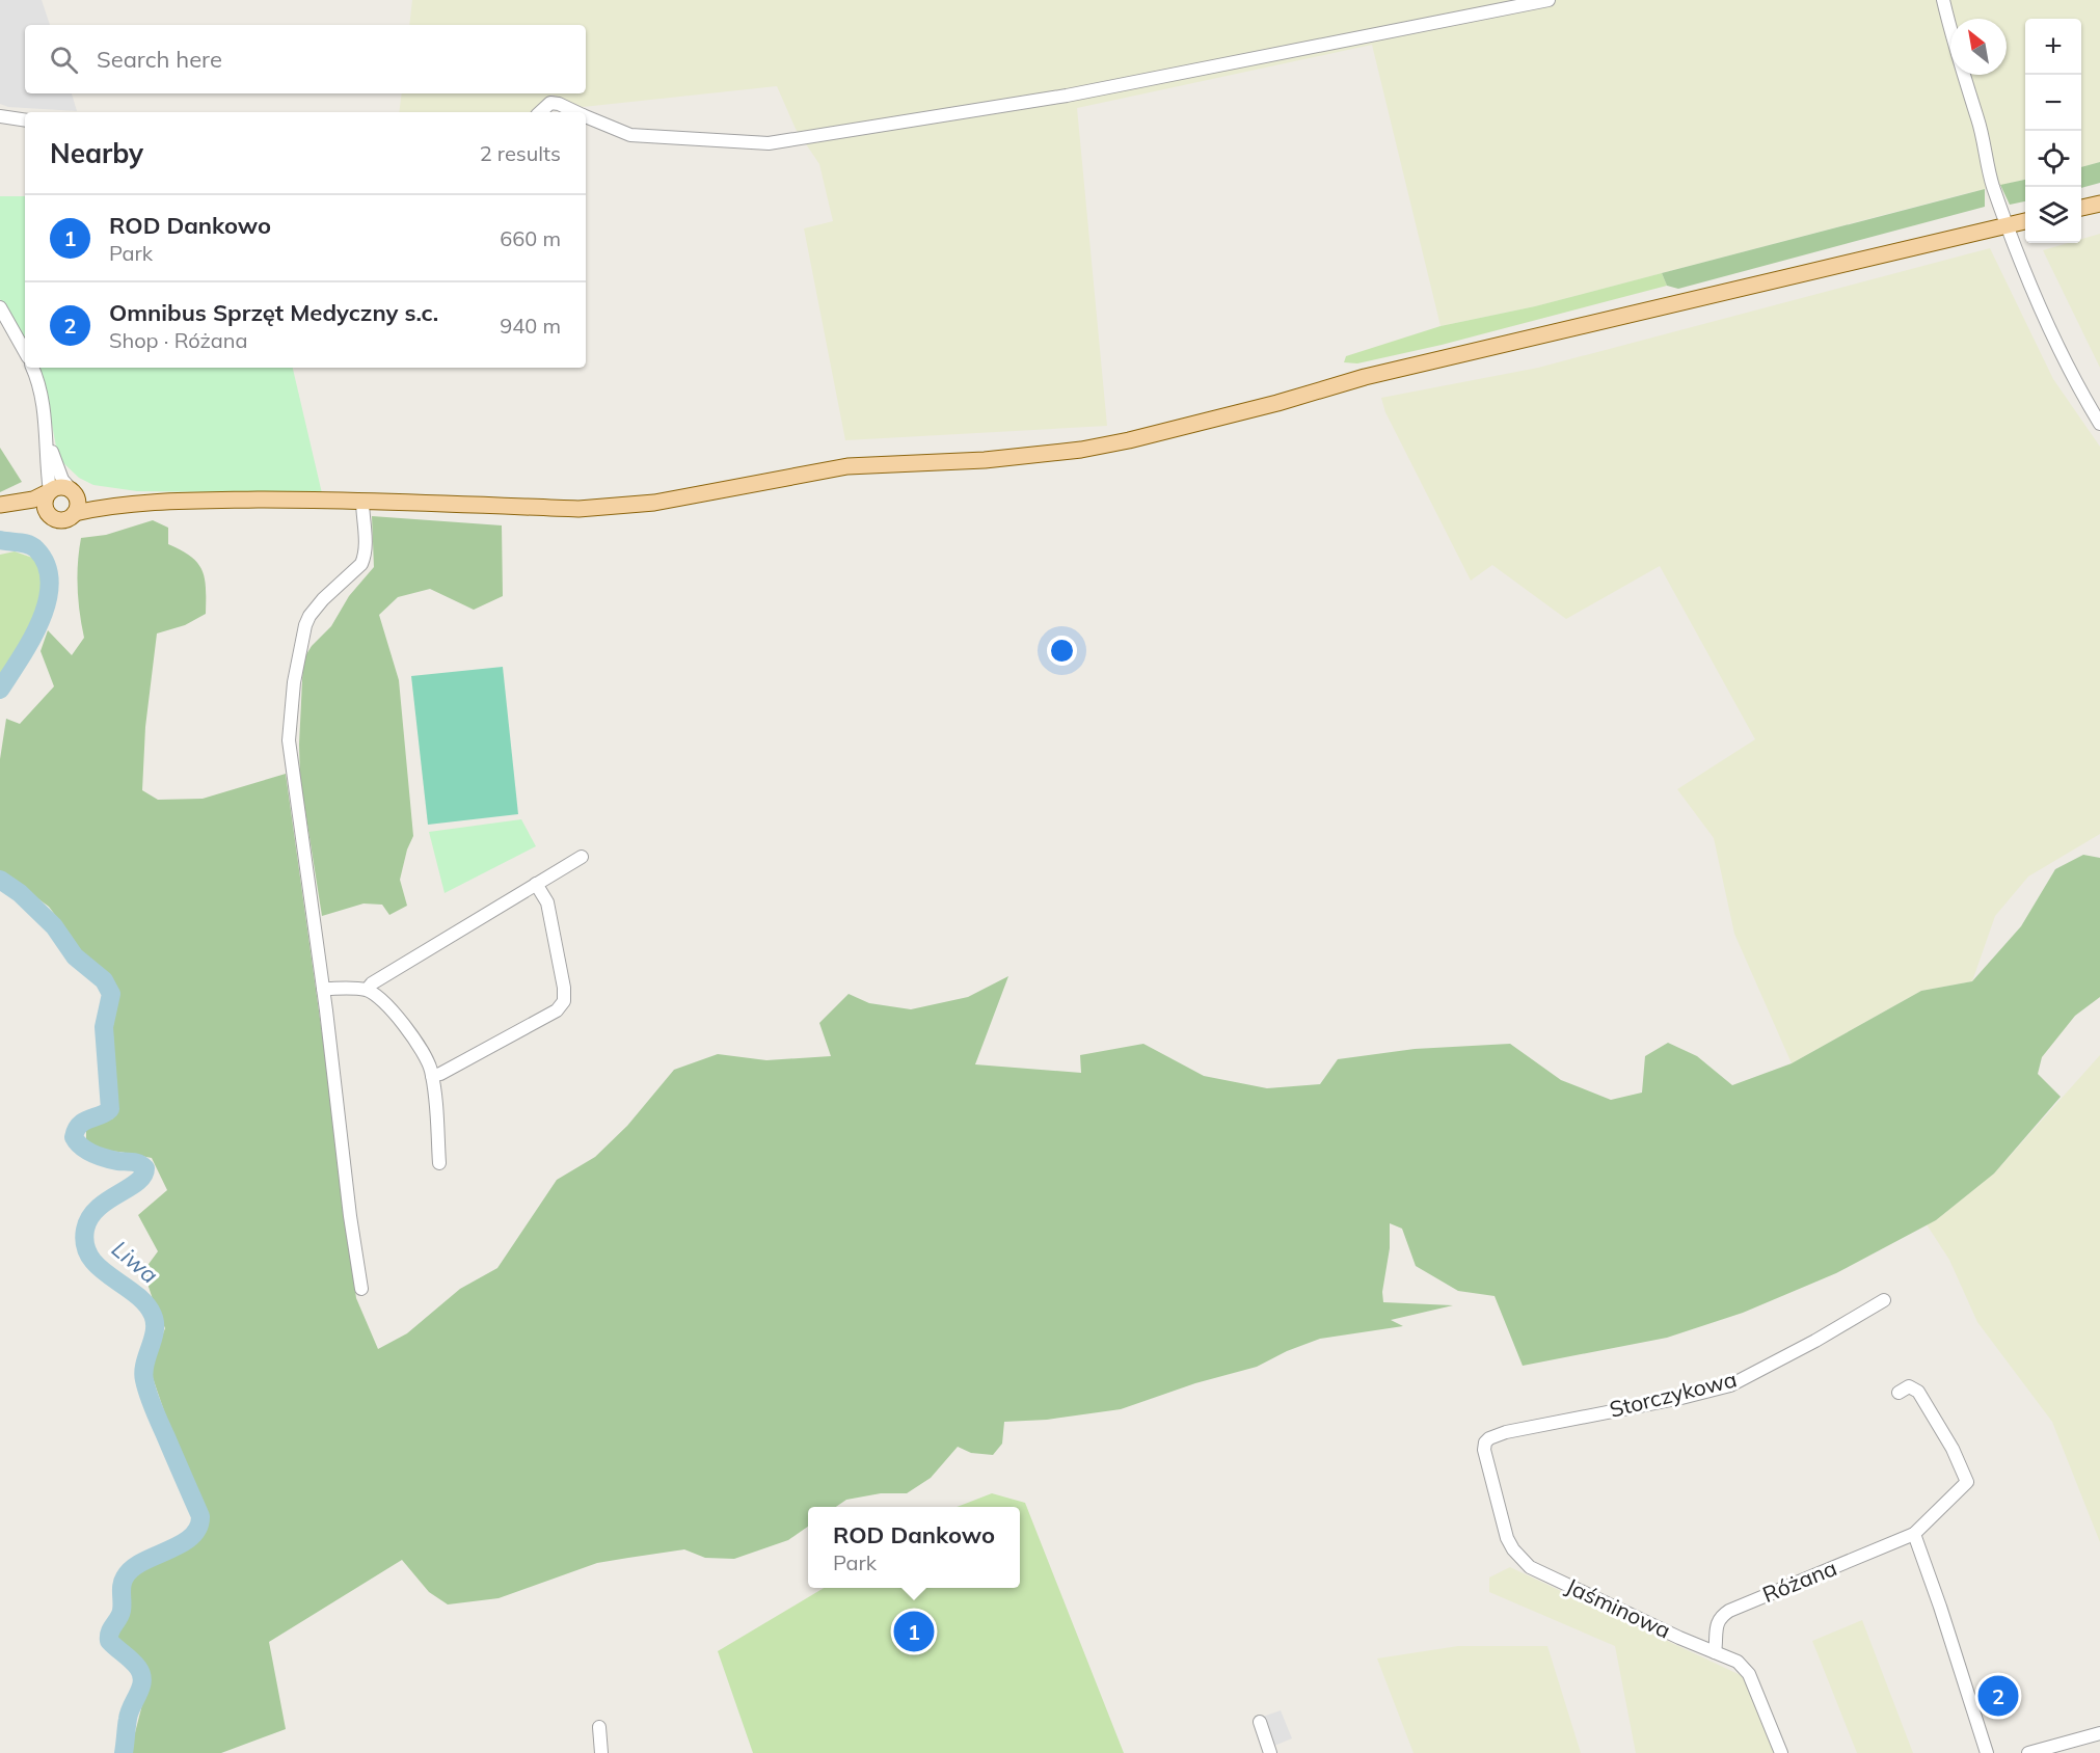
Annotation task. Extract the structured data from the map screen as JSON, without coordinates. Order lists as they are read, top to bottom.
{
  "streets": {
    "street": ["Storczykowa", "Różana", "Jaśminowa"]
  },
  "crossings": [
    ["Storczykowa", "Jaśminowa"],
    ["Różana", "Jaśminowa"]
  ],
  "water": ["Liwa"],
  "north": "top left",
  "page": {
    "map_buttons": ["+", "−"],
    "search": "Search here",
    "heading": ["Nearby", "2 results"],
    "list": [
      {
        "mark": "1",
        "name": "ROD Dankowo",
        "note": "Park",
        "value": "660 m"
      },
      {
        "mark": "2",
        "name": "Omnibus Sprzęt Medyczny s.c.",
        "note": "Shop · Różana",
        "value": "940 m"
      }
    ],
    "popup": ["ROD Dankowo", "Park"],
    "pins": ["1", "2"]
  }
}
